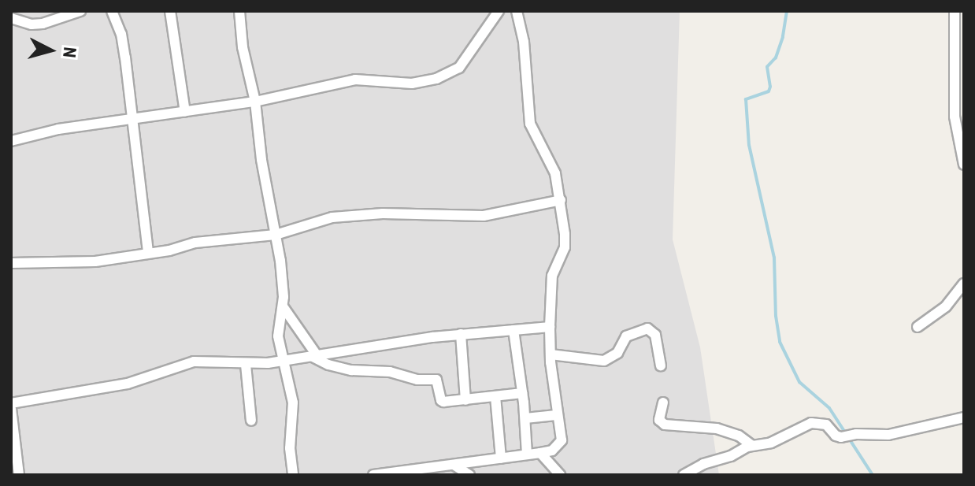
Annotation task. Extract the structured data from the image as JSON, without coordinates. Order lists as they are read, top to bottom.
{
  "north": "right"
}
